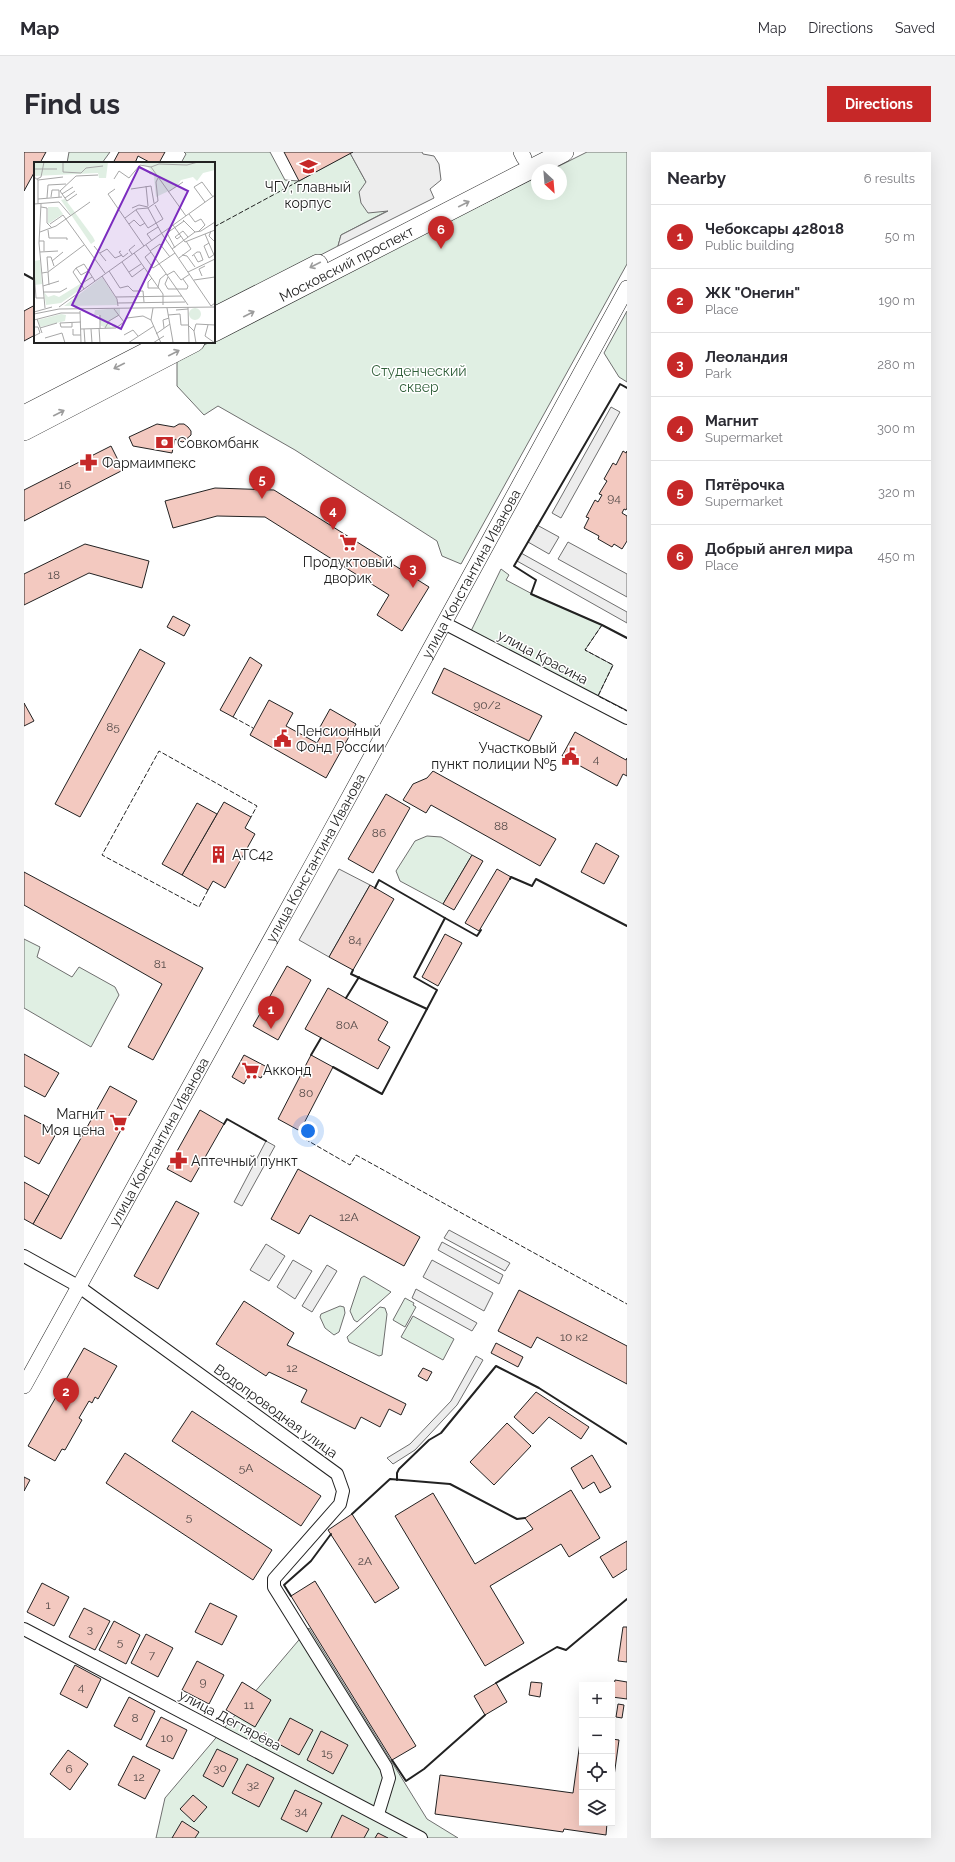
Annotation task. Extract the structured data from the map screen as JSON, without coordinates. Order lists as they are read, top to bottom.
{
  "streets": {
    "main road": ["Московский проспект"],
    "street": [
      "улица Константина Иванова",
      "улица Красина",
      "Водопроводная улица",
      "улица Дегтярёва"
    ]
  },
  "crossings": [
    ["улица Константина Иванова", "улица Красина"],
    ["улица Константина Иванова", "Водопроводная улица"],
    ["Водопроводная улица", "улица Дегтярёва"]
  ],
  "parks": ["Студенческий сквер"],
  "places": {
    "school or university": ["ЧГУ, главный корпус"],
    "bank": ["Совкомбанк"],
    "pharmacy": ["Фармаимпекс", "Аптечный пункт"],
    "supermarket": ["Продуктовый дворик", "Акконд", "Магнит Моя цена"],
    "public building": ["Пенсионный Фонд России", "Участковый пункт полиции №5"],
    "building": ["АТС42"]
  },
  "house_numbers": [
    "16",
    "94",
    "18",
    "90/2",
    "85",
    "4",
    "88",
    "86",
    "84",
    "81",
    "80А",
    "80",
    "12А",
    "10 к2",
    "12",
    "5А",
    "5",
    "2А",
    "1",
    "3",
    "5",
    "7",
    "9",
    "4",
    "11",
    "8",
    "10",
    "15",
    "30",
    "6",
    "12",
    "32",
    "34"
  ],
  "north": "bottom right",
  "page": {
    "header": "Map",
    "nav": ["Map", "Directions", "Saved"],
    "buttons": "Directions",
    "title": "Find us",
    "heading": ["Nearby", "6 results"],
    "list": [
      {
        "mark": "1",
        "name": "Чебоксары 428018",
        "note": "Public building",
        "value": "50 m"
      },
      {
        "mark": "2",
        "name": "ЖК \"Онегин\"",
        "note": "Place",
        "value": "190 m"
      },
      {
        "mark": "3",
        "name": "Леоландия",
        "note": "Park",
        "value": "280 m"
      },
      {
        "mark": "4",
        "name": "Магнит",
        "note": "Supermarket",
        "value": "300 m"
      },
      {
        "mark": "5",
        "name": "Пятёрочка",
        "note": "Supermarket",
        "value": "320 m"
      },
      {
        "mark": "6",
        "name": "Добрый ангел мира",
        "note": "Place",
        "value": "450 m"
      }
    ],
    "pins": [
      "6",
      "5",
      "4",
      "3",
      "1",
      "2"
    ],
    "map_buttons": ["+", "−"]
  }
}
